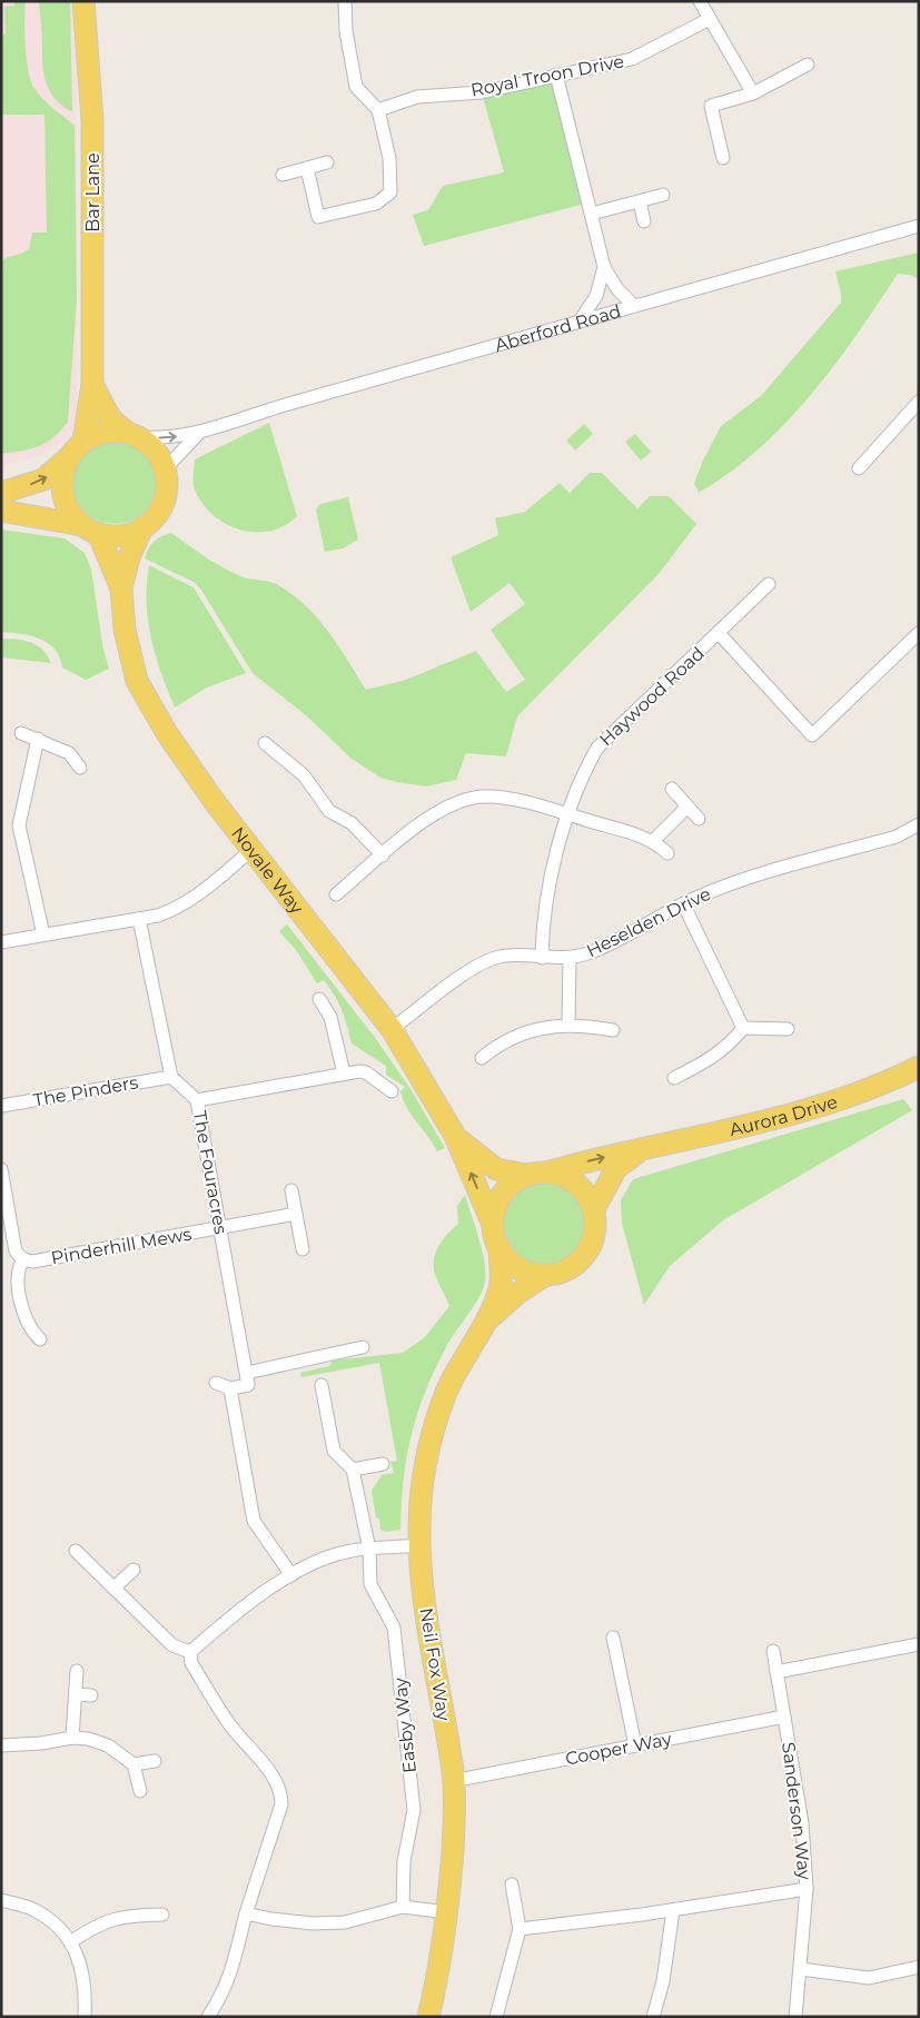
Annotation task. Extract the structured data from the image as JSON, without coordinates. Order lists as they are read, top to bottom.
{
  "streets": {
    "main road": [
      "Bar Lane",
      "Novale Way",
      "Aurora Drive",
      "Neil Fox Way"
    ],
    "street": [
      "Royal Troon Drive",
      "Aberford Road",
      "Haywood Road",
      "Heselden Drive",
      "The Pinders",
      "The Fouracres",
      "Pinderhill Mews",
      "Easby Way",
      "Cooper Way",
      "Sanderson Way"
    ]
  },
  "crossings": [
    ["Bar Lane", "Aberford Road"],
    ["Bar Lane", "Novale Way"],
    ["Aberford Road", "Novale Way"],
    ["Haywood Road", "Heselden Drive"],
    ["Novale Way", "Heselden Drive"],
    ["Novale Way", "Aurora Drive"],
    ["Novale Way", "Neil Fox Way"],
    ["The Pinders", "The Fouracres"],
    ["Aurora Drive", "Neil Fox Way"],
    ["The Fouracres", "Pinderhill Mews"],
    ["Neil Fox Way", "Cooper Way"],
    ["Cooper Way", "Sanderson Way"]
  ]
}
